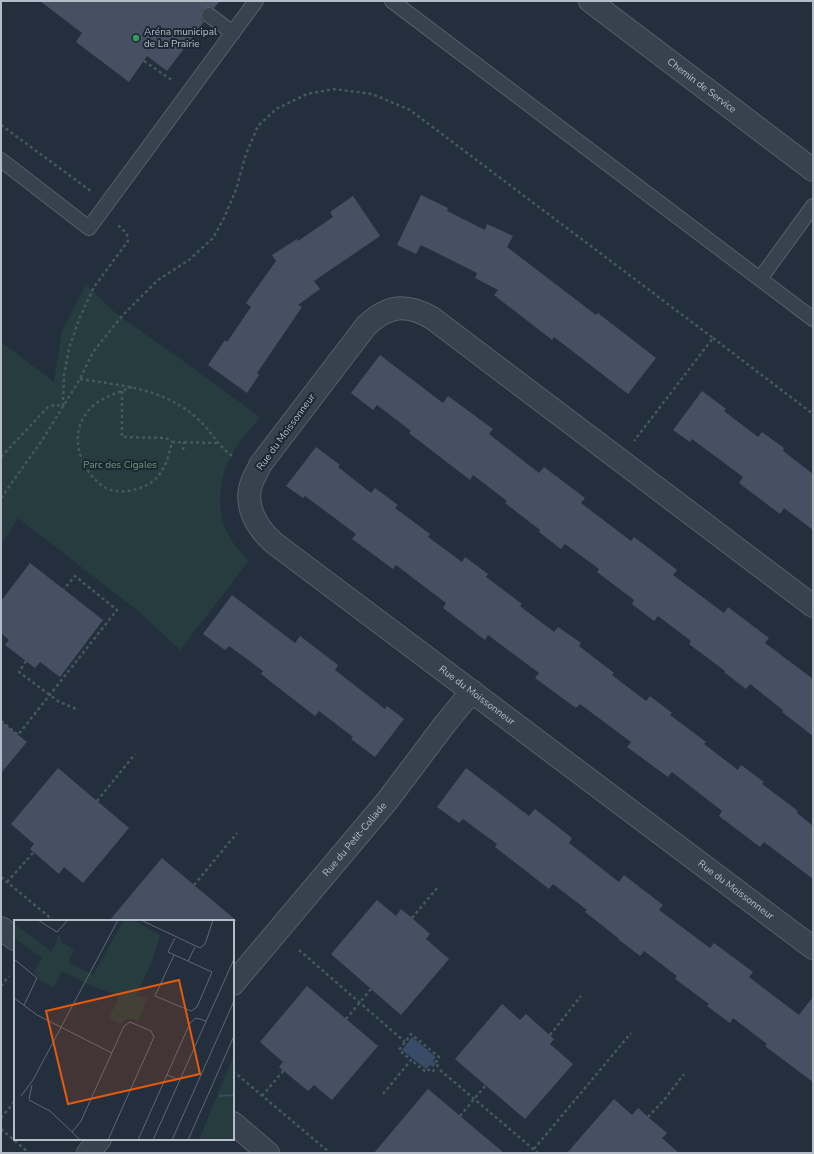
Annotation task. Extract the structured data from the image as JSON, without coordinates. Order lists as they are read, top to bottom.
{
  "streets": {
    "street": ["Chemin de Service", "Rue du Moissonneur", "Rue du Petit-Coliade"]
  },
  "crossings": [
    ["Rue du Moissonneur", "Rue du Petit-Coliade"]
  ],
  "parks": ["Parc des Cigales"],
  "places": ["Aréna municipal de La Prairie"]
}
